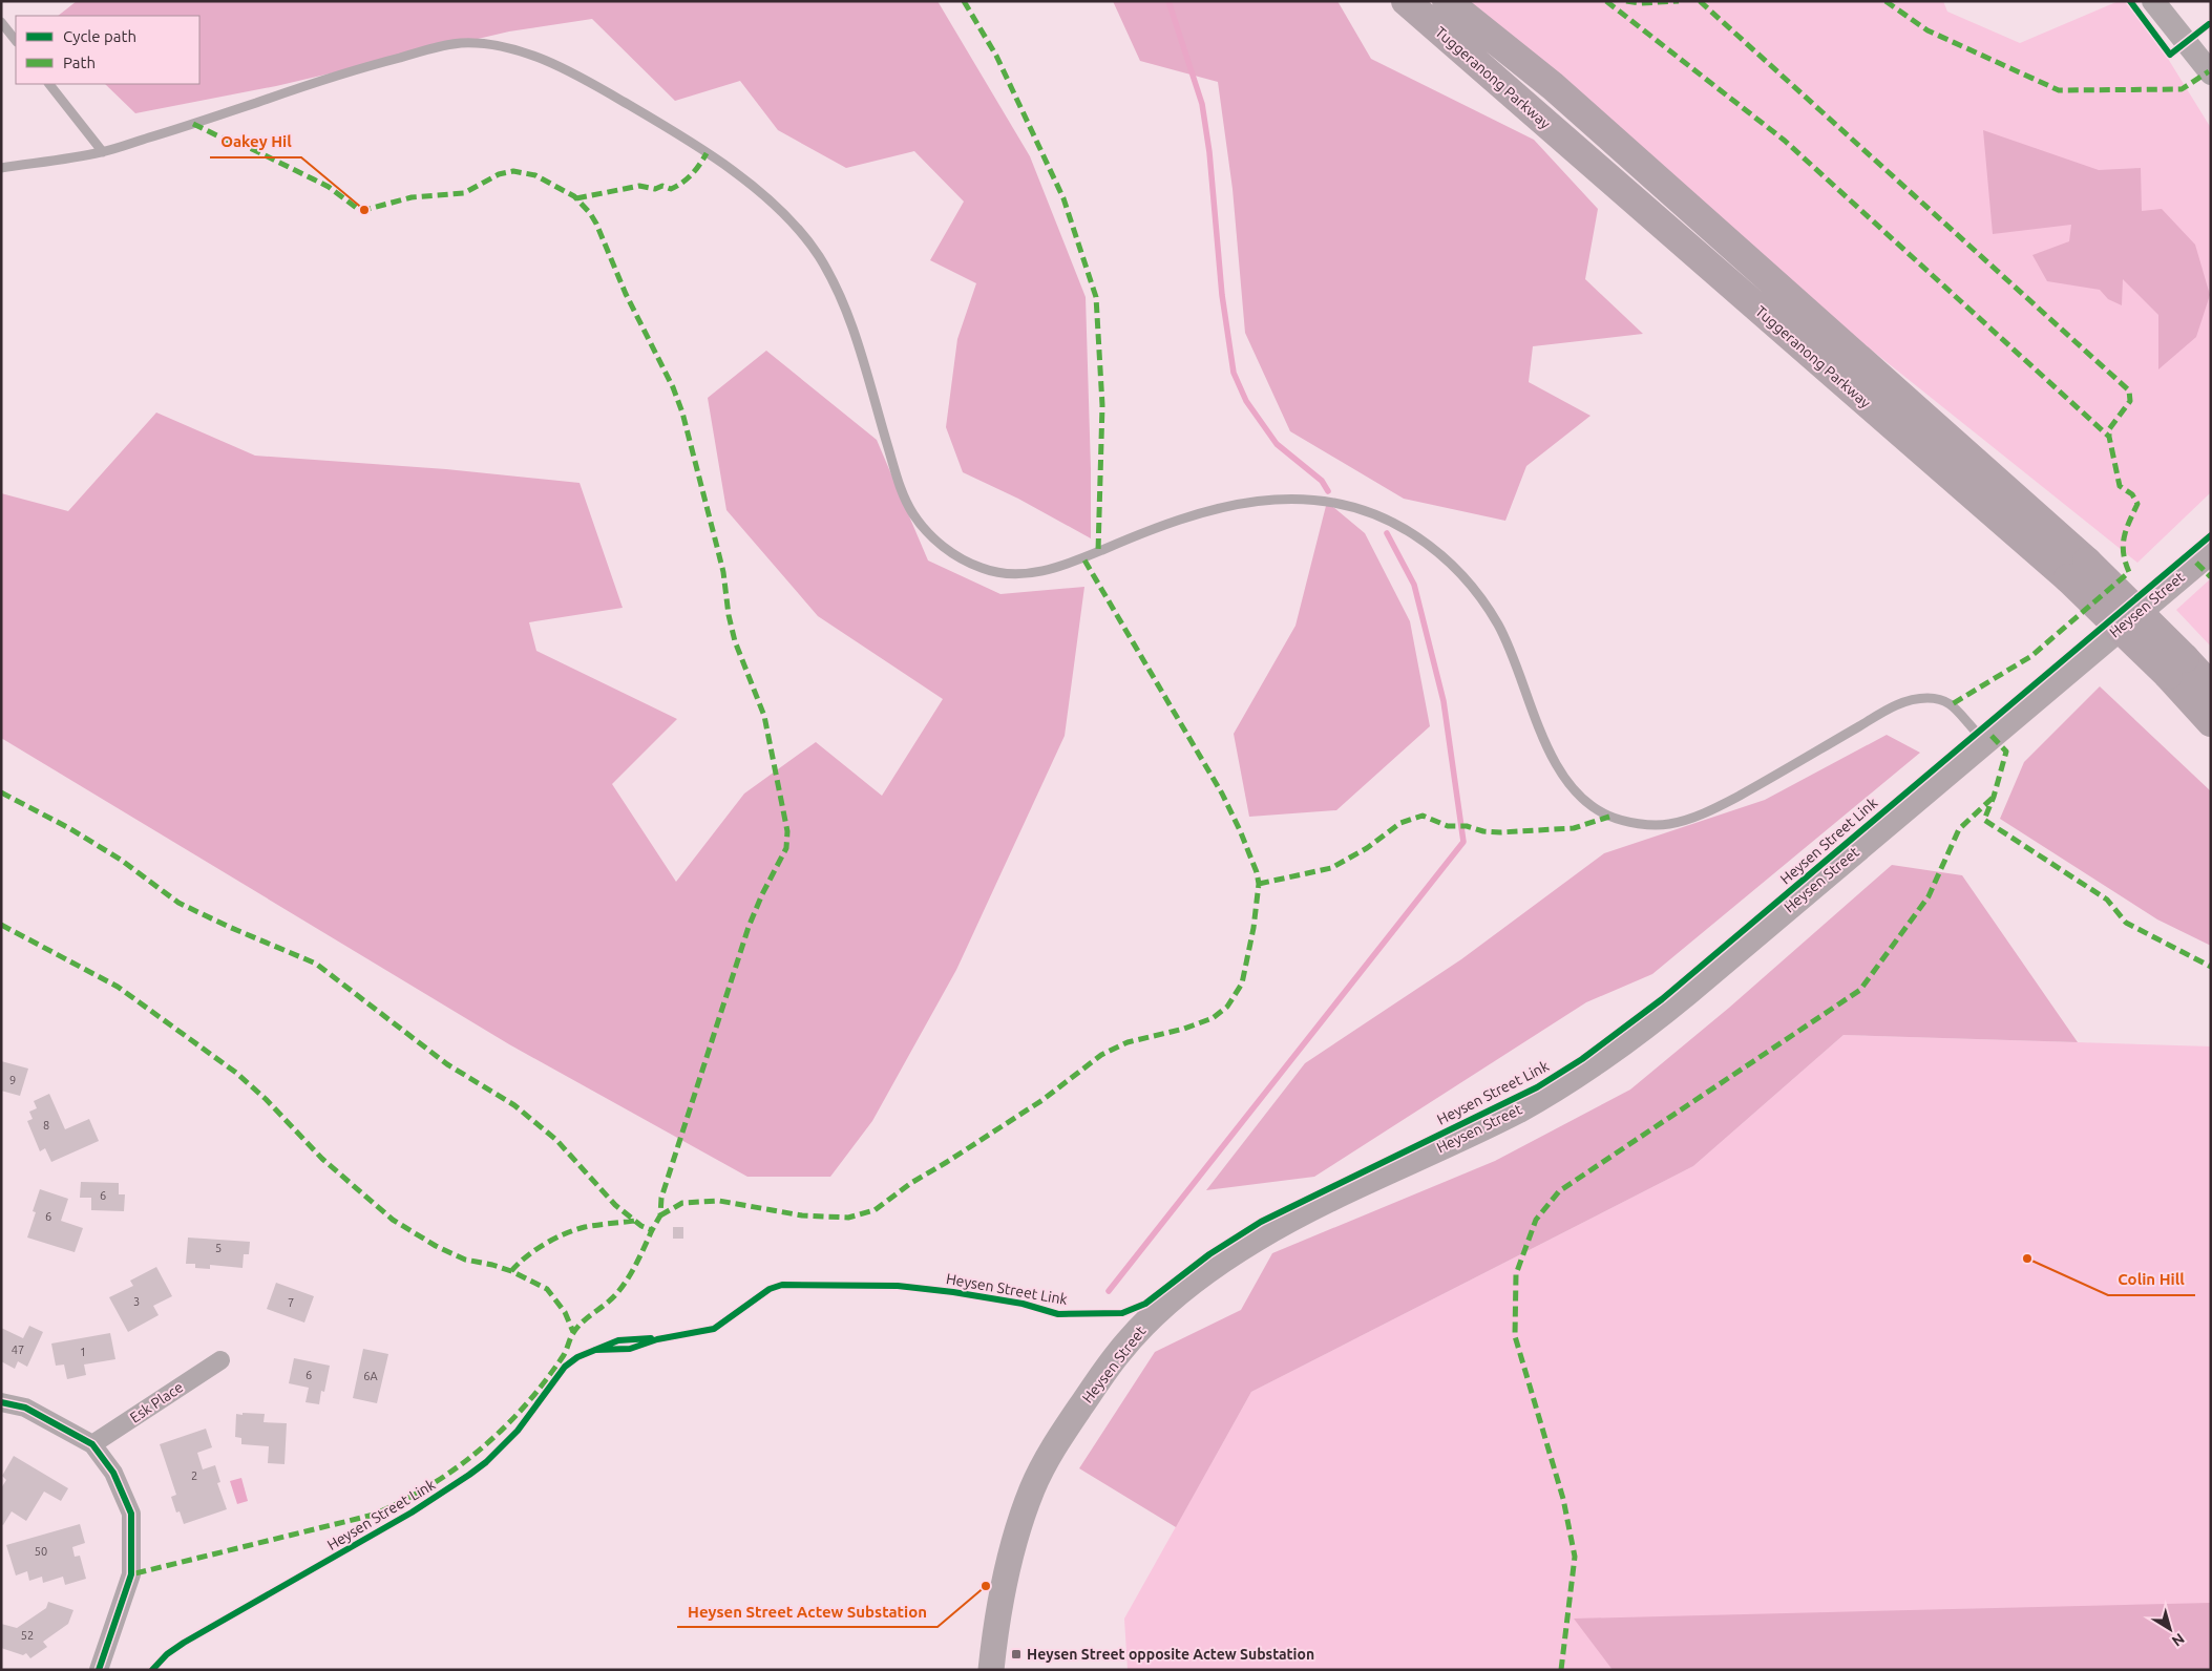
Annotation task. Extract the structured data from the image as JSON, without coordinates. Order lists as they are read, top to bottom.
{
  "streets": {
    "highway": ["Tuggeranong Parkway"],
    "main road": ["Heysen Street"],
    "street": ["Esk Place"],
    "cycle path": ["Heysen Street Link"]
  },
  "places": {
    "other": ["Oakey Hil", "Colin Hill", "Heysen Street Actew Substation"],
    "transit": ["Heysen Street opposite Actew Substation"]
  },
  "house_numbers": [
    "9",
    "8",
    "6",
    "6",
    "5",
    "3",
    "7",
    "47",
    "1",
    "6",
    "6A",
    "2",
    "50",
    "52"
  ],
  "legend": ["Cycle path", "Path"],
  "north": "bottom right"
}
